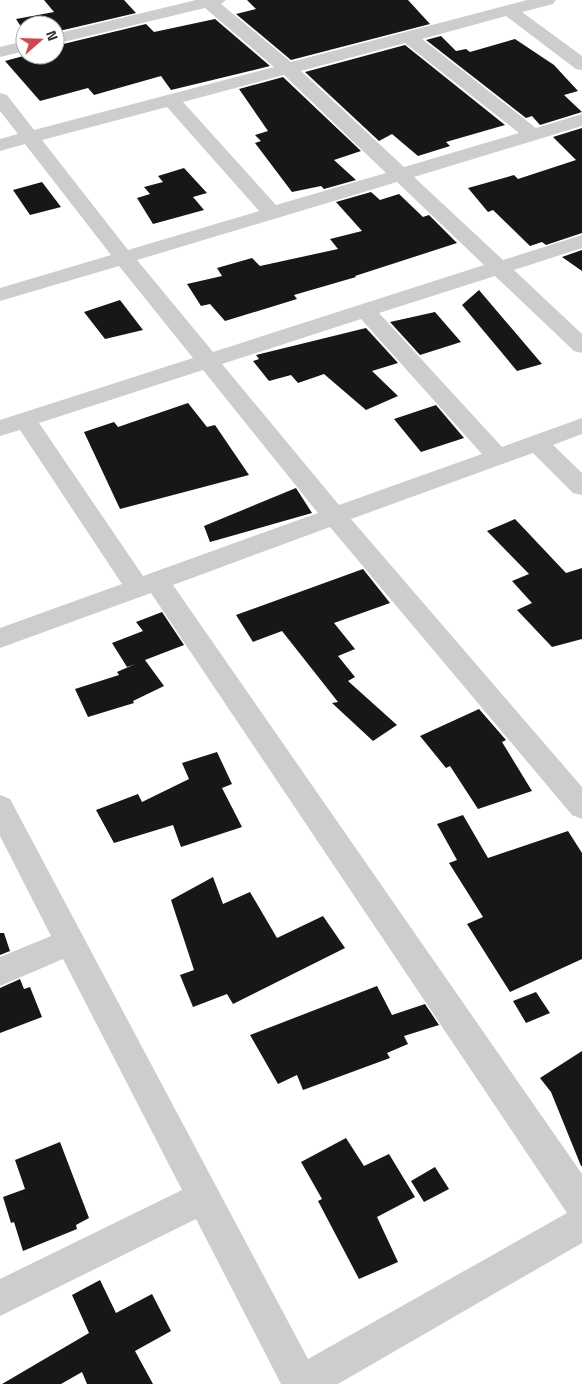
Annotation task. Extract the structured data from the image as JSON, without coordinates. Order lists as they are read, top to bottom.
{
  "north": "right"
}
